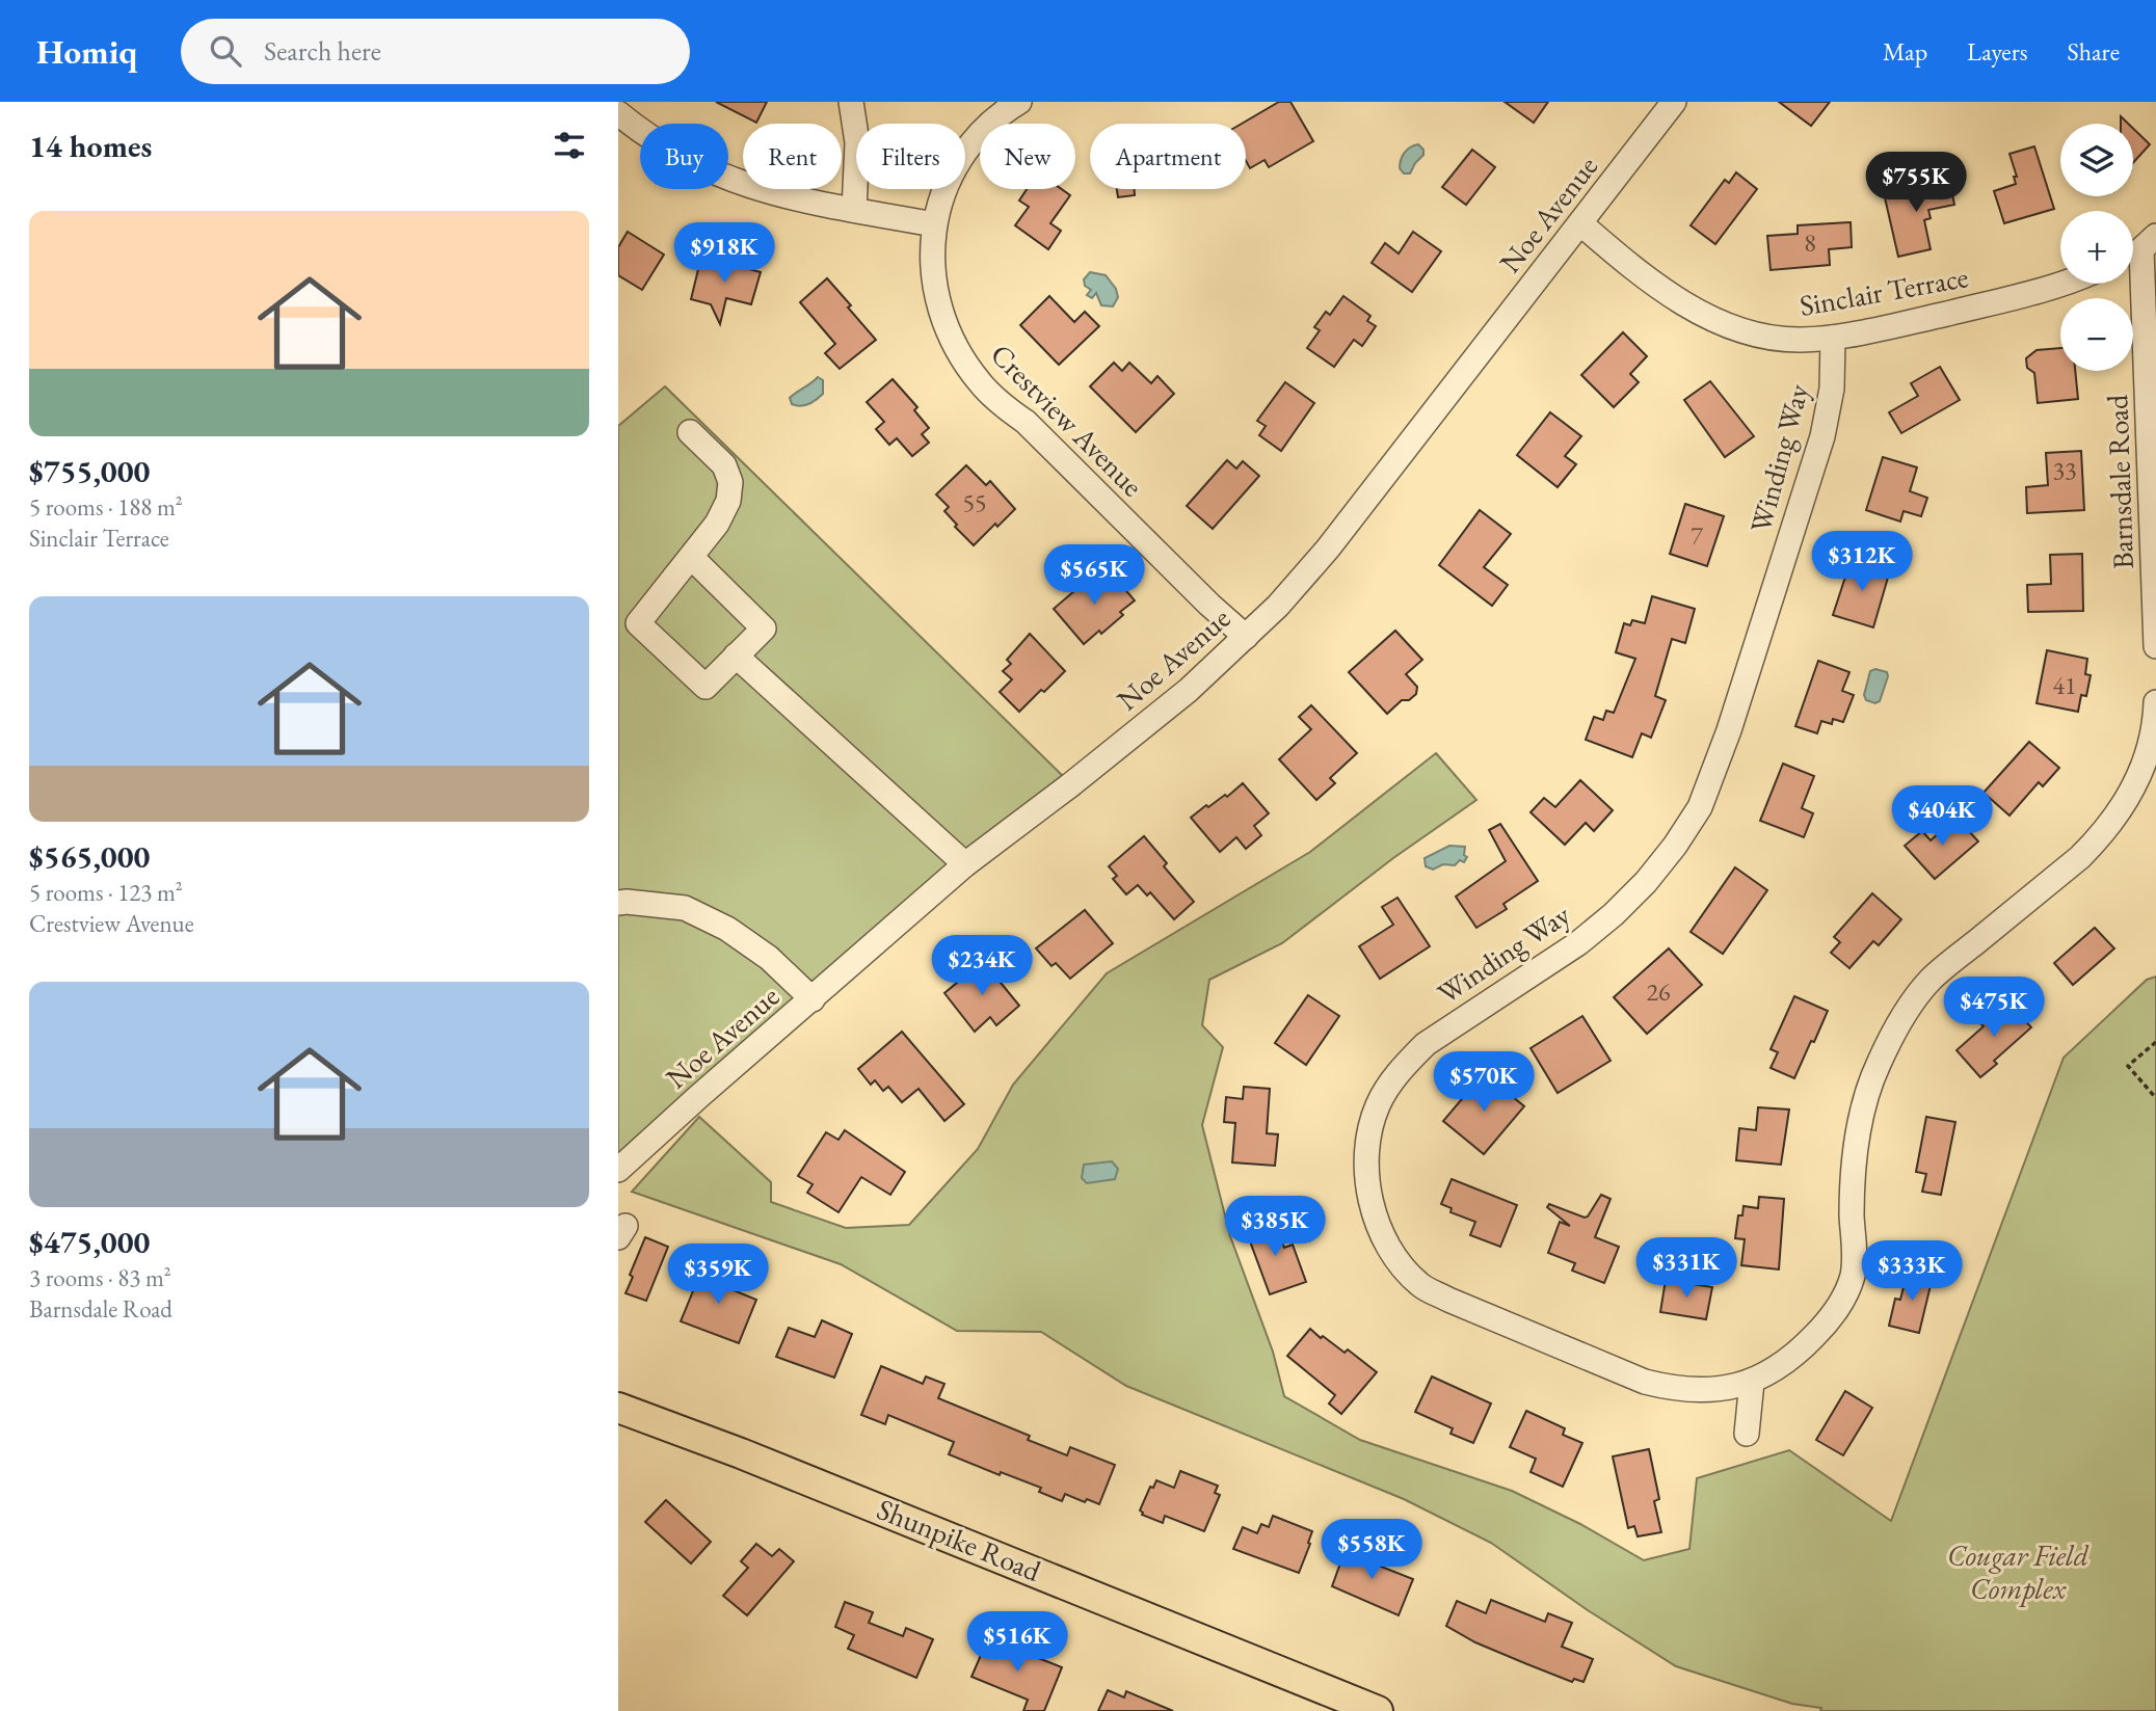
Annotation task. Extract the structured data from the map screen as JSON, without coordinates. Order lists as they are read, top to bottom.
{
  "streets": {
    "main road": ["Shunpike Road"],
    "street": [
      "Noe Avenue",
      "Sinclair Terrace",
      "Crestview Avenue",
      "Winding Way",
      "Barnsdale Road"
    ]
  },
  "crossings": [
    ["Noe Avenue", "Sinclair Terrace"],
    ["Noe Avenue", "Crestview Avenue"],
    ["Sinclair Terrace", "Winding Way"]
  ],
  "parks": ["Cougar Field Complex"],
  "house_numbers": [
    "8",
    "33",
    "55",
    "7",
    "41",
    "26"
  ],
  "page": {
    "header": "Homiq",
    "search": "Search here",
    "nav": ["Map", "Layers", "Share"],
    "heading": "14 homes",
    "map_buttons": ["+", "−"],
    "chip": [
      "Buy",
      "Rent",
      "Filters",
      "New",
      "Apartment"
    ],
    "price": [
      "$755K",
      "$918K",
      "$312K",
      "$565K",
      "$404K",
      "$234K",
      "$475K",
      "$570K",
      "$385K",
      "$331K",
      "$333K",
      "$359K",
      "$558K",
      "$516K"
    ],
    "list": [
      {
        "name": "$755,000",
        "note": "5 rooms · 188 m² · Sinclair Terrace"
      },
      {
        "name": "$565,000",
        "note": "5 rooms · 123 m² · Crestview Avenue"
      },
      {
        "name": "$475,000",
        "note": "3 rooms · 83 m² · Barnsdale Road"
      }
    ]
  }
}
